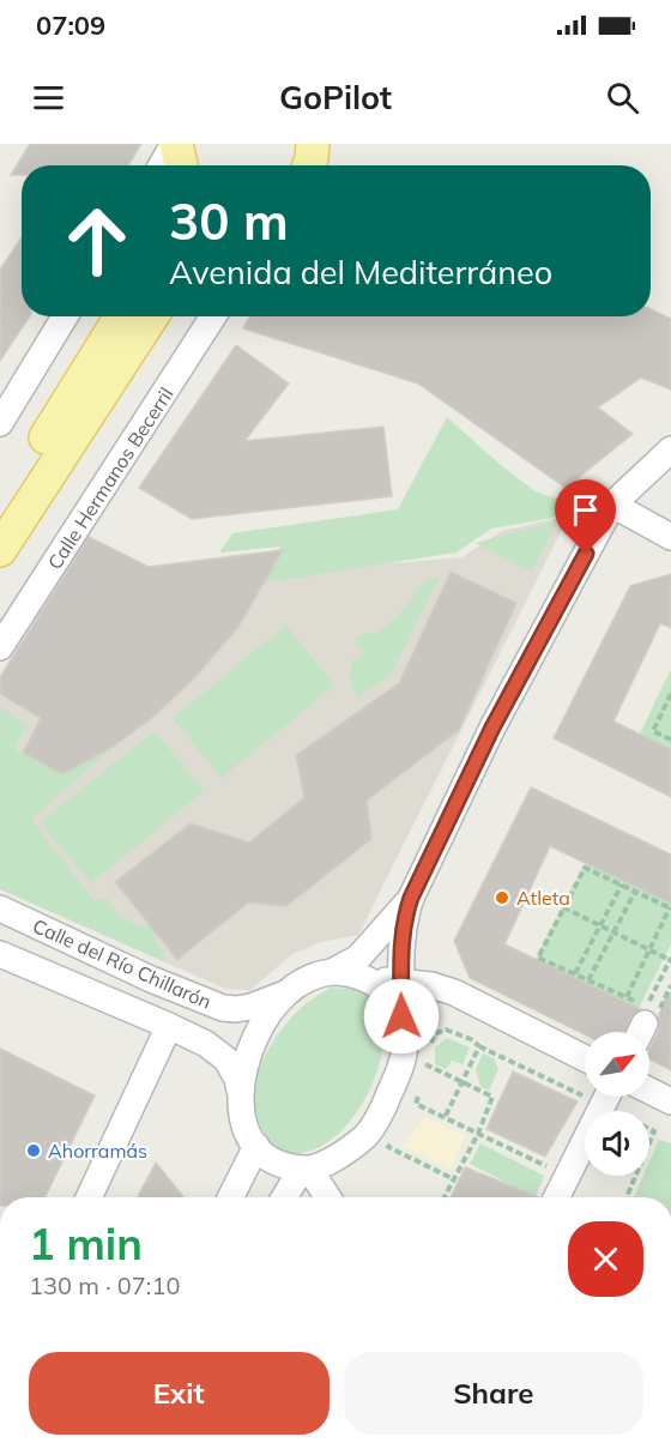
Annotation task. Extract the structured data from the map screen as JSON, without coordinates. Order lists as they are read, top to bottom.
{
  "streets": {
    "street": ["Calle Hermanos Becerril", "Calle del Río Chillarón"]
  },
  "places": ["Atleta", "Ahorramás"],
  "north": "top right",
  "page": {
    "status": "07:09",
    "header": "GoPilot",
    "turn": ["30 m", "Avenida del Mediterráneo"],
    "heading": ["1 min", "130 m · 07:10"],
    "buttons": ["Exit", "Share"]
  }
}
